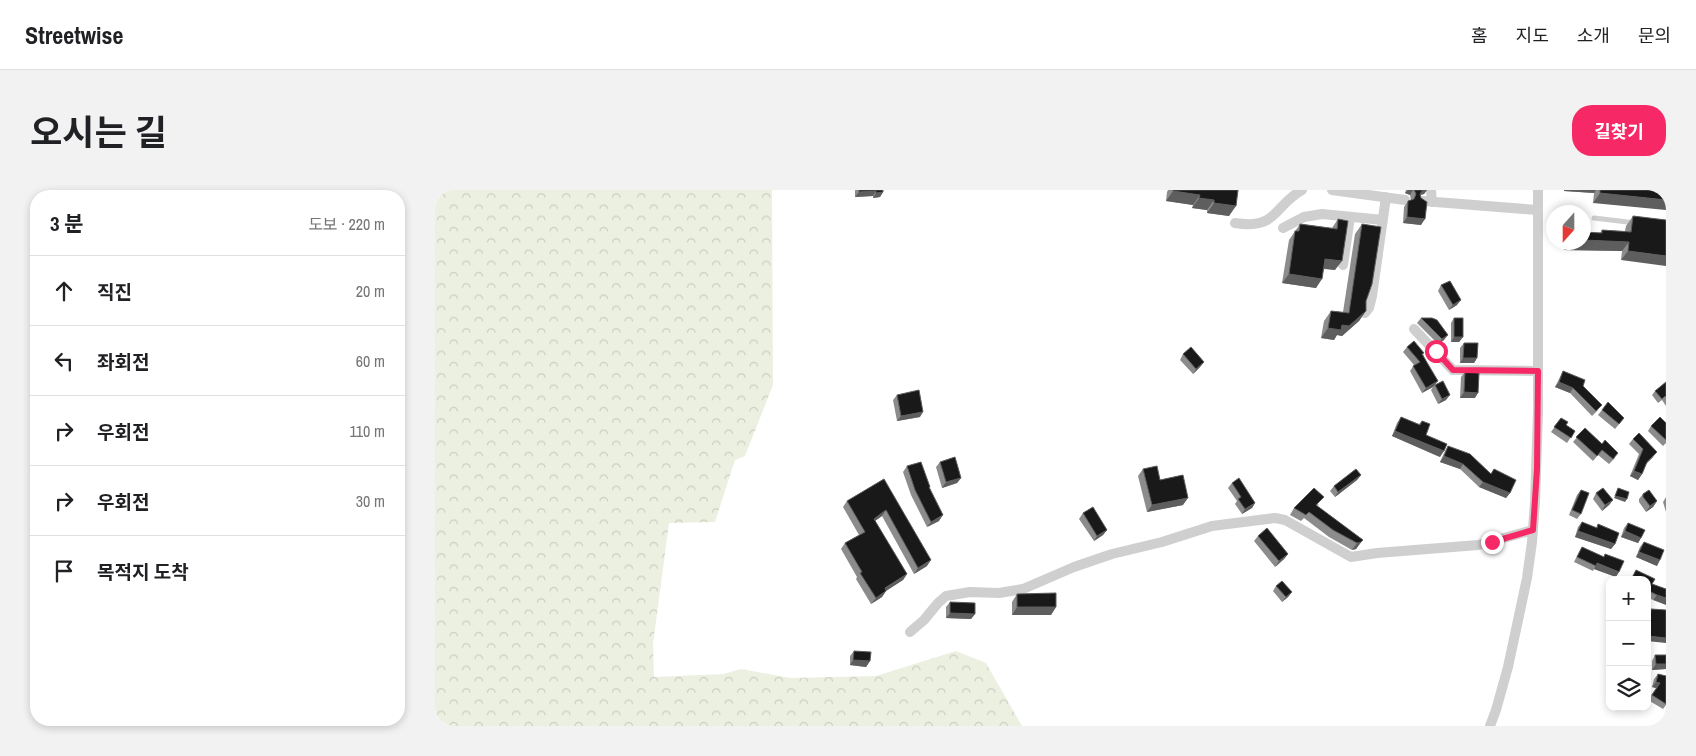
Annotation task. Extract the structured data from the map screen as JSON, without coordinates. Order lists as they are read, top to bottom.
{
  "north": "bottom",
  "page": {
    "header": "Streetwise",
    "nav": [
      "홈",
      "지도",
      "소개",
      "문의"
    ],
    "title": "오시는 길",
    "buttons": "길찾기",
    "heading": ["3 분", "도보 · 220 m"],
    "list": [
      ["직진", "20 m"],
      ["좌회전", "60 m"],
      ["우회전", "110 m"],
      ["우회전", "30 m"],
      "목적지 도착"
    ],
    "map_buttons": ["+", "−"]
  }
}
